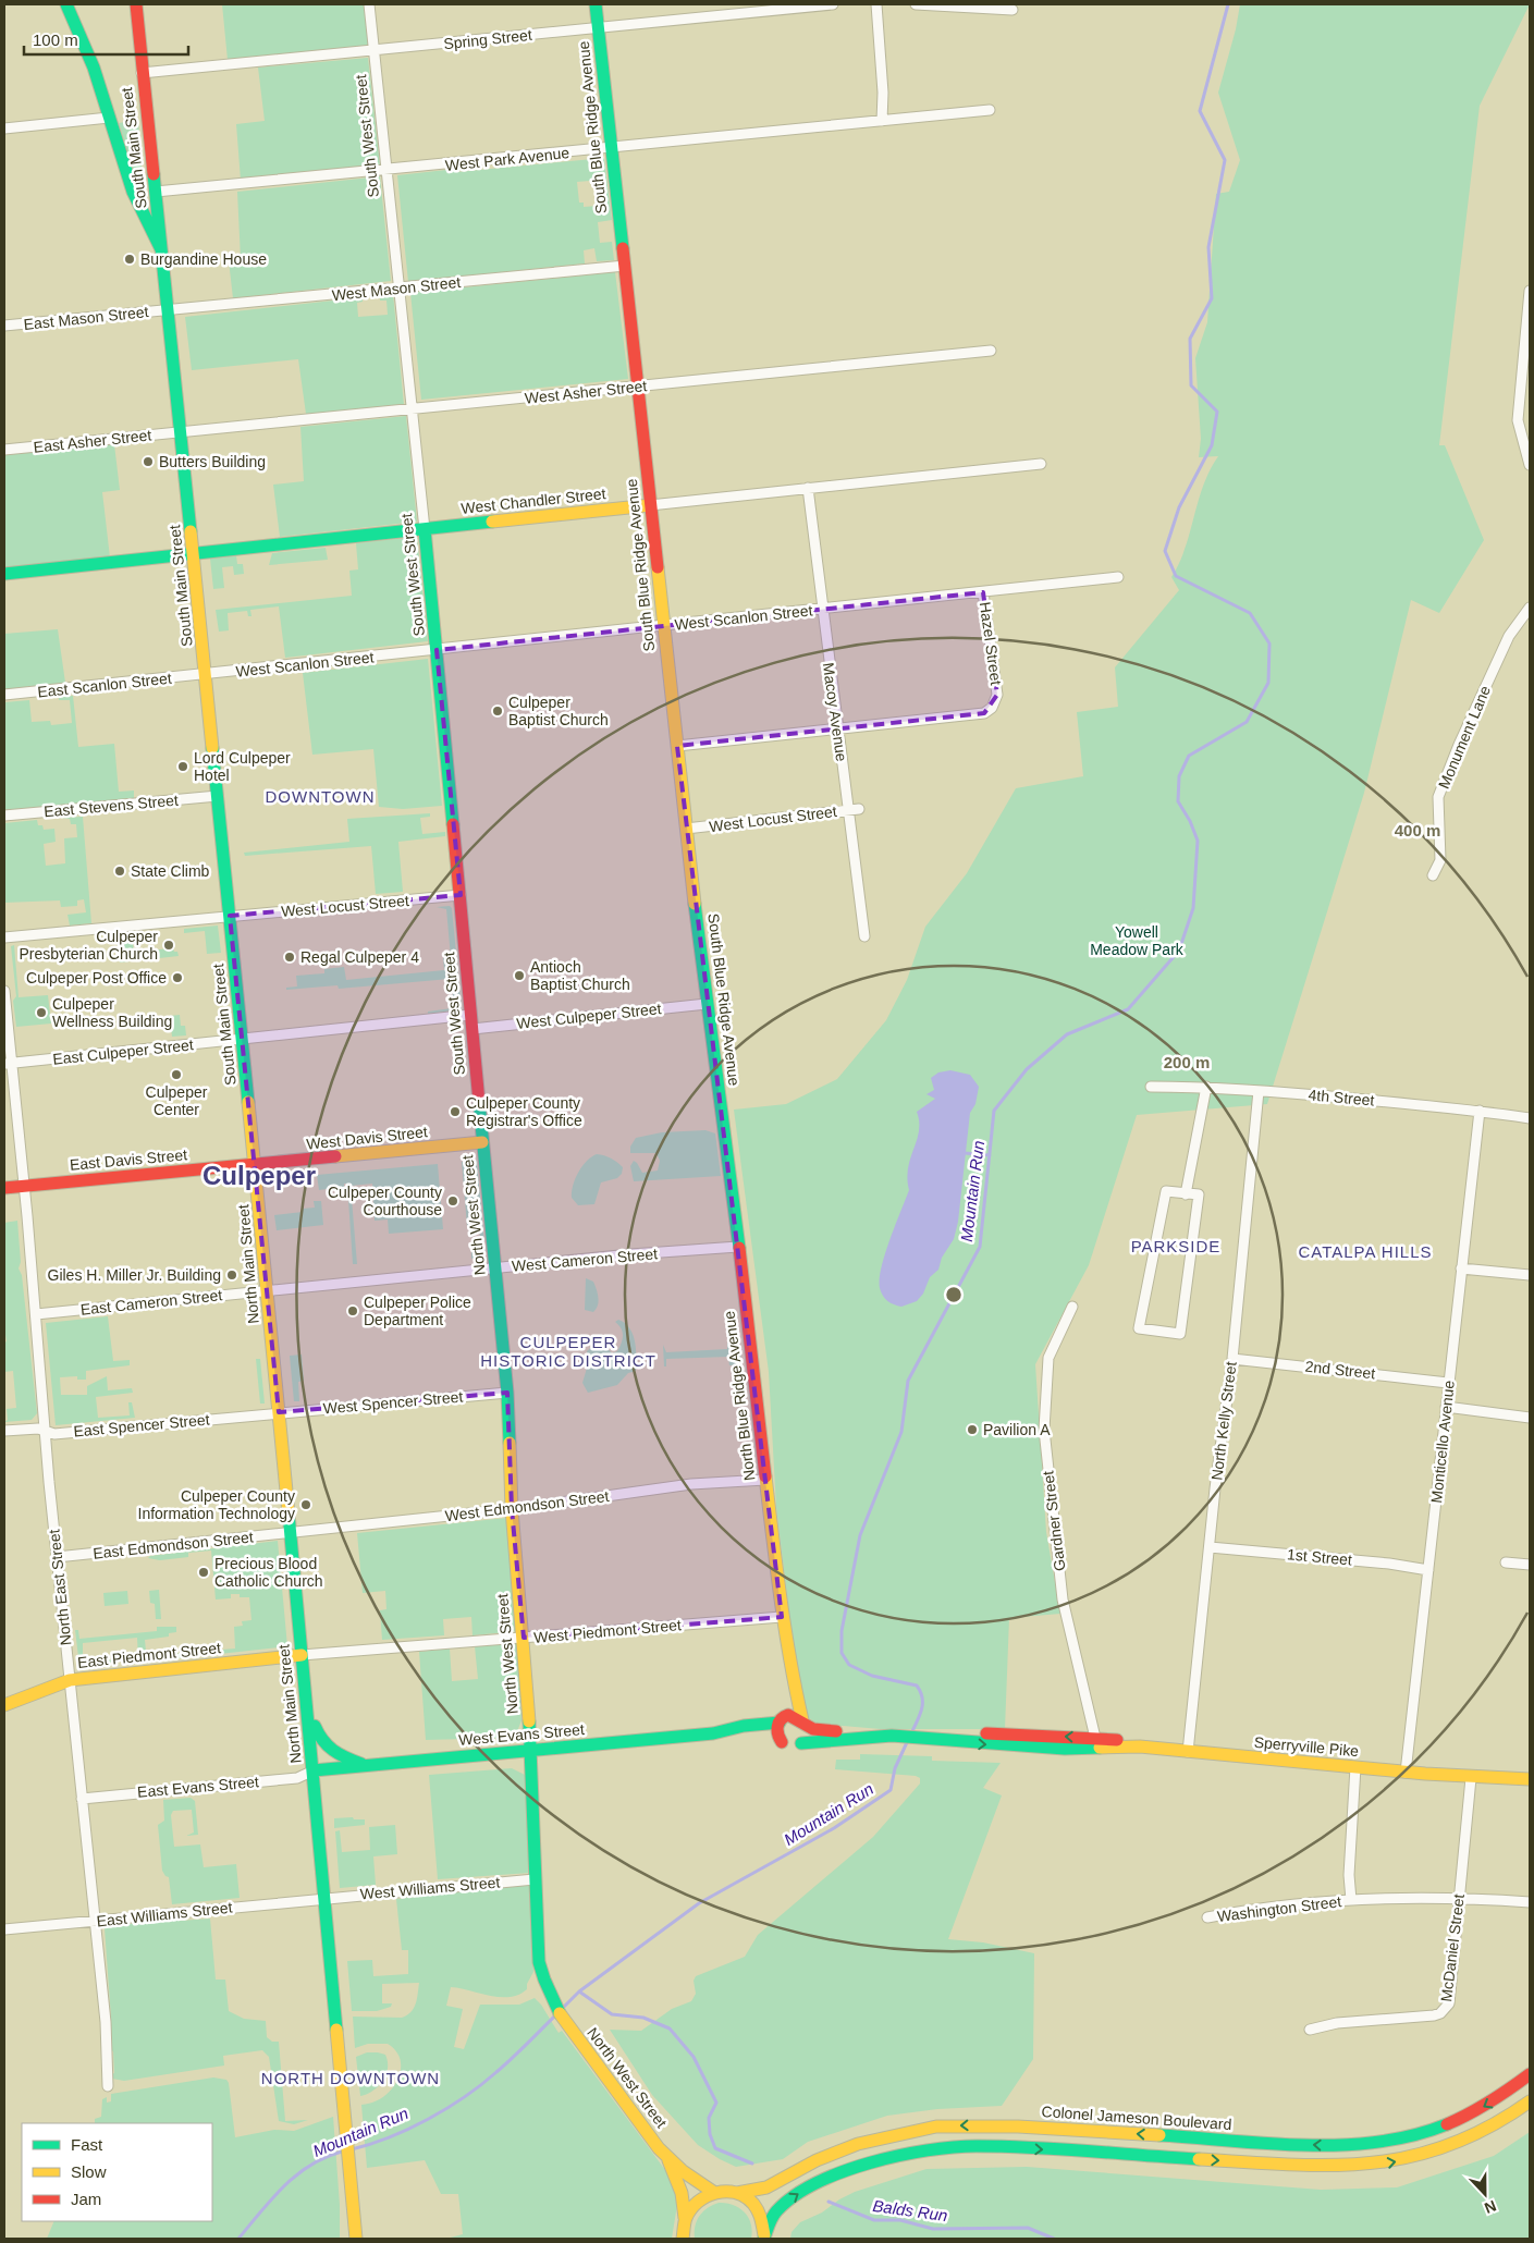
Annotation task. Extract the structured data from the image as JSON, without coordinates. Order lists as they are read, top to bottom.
{
  "streets": {
    "main road": [
      "South Blue Ridge Avenue",
      "South West Street",
      "South Main Street",
      "West Chandler Street",
      "West Davis Street",
      "East Davis Street",
      "North West Street",
      "North Main Street",
      "North Blue Ridge Avenue",
      "East Piedmont Street",
      "West Evans Street",
      "Sperryville Pike",
      "Colonel Jameson Boulevard"
    ],
    "street": [
      "Spring Street",
      "West Park Avenue",
      "West Mason Street",
      "East Mason Street",
      "West Asher Street",
      "East Asher Street",
      "West Scanlon Street",
      "Hazel Street",
      "East Scanlon Street",
      "Macoy Avenue",
      "Monument Lane",
      "East Stevens Street",
      "West Locust Street",
      "West Culpeper Street",
      "East Culpeper Street",
      "4th Street",
      "West Cameron Street",
      "East Cameron Street",
      "2nd Street",
      "West Spencer Street",
      "North Kelly Street",
      "East Spencer Street",
      "Monticello Avenue",
      "West Edmondson Street",
      "Gardner Street",
      "East Edmondson Street",
      "1st Street",
      "North East Street",
      "West Piedmont Street",
      "East Evans Street",
      "West Williams Street",
      "Washington Street",
      "East Williams Street",
      "McDaniel Street"
    ]
  },
  "crossings": [
    ["Spring Street", "South Blue Ridge Avenue"],
    ["Spring Street", "South West Street"],
    ["Spring Street", "South Main Street"],
    ["South Blue Ridge Avenue", "West Park Avenue"],
    ["South Blue Ridge Avenue", "West Mason Street"],
    ["South Blue Ridge Avenue", "West Asher Street"],
    ["South Blue Ridge Avenue", "West Chandler Street"],
    ["South Blue Ridge Avenue", "West Scanlon Street"],
    ["South Blue Ridge Avenue", "West Locust Street"],
    ["South Blue Ridge Avenue", "West Culpeper Street"],
    ["South Blue Ridge Avenue", "North Blue Ridge Avenue"],
    ["South West Street", "West Park Avenue"],
    ["South West Street", "West Mason Street"],
    ["South West Street", "West Asher Street"],
    ["South West Street", "West Chandler Street"],
    ["South West Street", "West Scanlon Street"],
    ["South West Street", "West Locust Street"],
    ["South West Street", "West Culpeper Street"],
    ["South West Street", "West Davis Street"],
    ["South West Street", "North West Street"],
    ["South Main Street", "West Park Avenue"],
    ["South Main Street", "West Mason Street"],
    ["South Main Street", "East Mason Street"],
    ["South Main Street", "West Asher Street"],
    ["South Main Street", "East Asher Street"],
    ["South Main Street", "West Chandler Street"],
    ["South Main Street", "West Scanlon Street"],
    ["South Main Street", "East Scanlon Street"],
    ["South Main Street", "East Stevens Street"],
    ["South Main Street", "West Locust Street"],
    ["South Main Street", "East Culpeper Street"],
    ["South Main Street", "West Davis Street"],
    ["South Main Street", "East Davis Street"],
    ["South Main Street", "North Main Street"],
    ["West Mason Street", "East Mason Street"],
    ["West Asher Street", "East Asher Street"],
    ["West Chandler Street", "Macoy Avenue"],
    ["West Scanlon Street", "Hazel Street"],
    ["West Scanlon Street", "East Scanlon Street"],
    ["West Scanlon Street", "Macoy Avenue"],
    ["Hazel Street", "Macoy Avenue"],
    ["Macoy Avenue", "West Locust Street"],
    ["East Culpeper Street", "North East Street"],
    ["4th Street", "North Kelly Street"],
    ["4th Street", "Monticello Avenue"],
    ["West Davis Street", "East Davis Street"],
    ["West Davis Street", "North West Street"],
    ["West Davis Street", "North Main Street"],
    ["East Davis Street", "North Main Street"],
    ["East Davis Street", "North East Street"],
    ["North West Street", "West Cameron Street"],
    ["North West Street", "West Spencer Street"],
    ["North West Street", "West Edmondson Street"],
    ["North West Street", "West Piedmont Street"],
    ["North West Street", "West Evans Street"],
    ["North West Street", "West Williams Street"],
    ["North West Street", "Colonel Jameson Boulevard"],
    ["West Cameron Street", "North Main Street"],
    ["West Cameron Street", "East Cameron Street"],
    ["West Cameron Street", "North Blue Ridge Avenue"],
    ["North Main Street", "East Cameron Street"],
    ["North Main Street", "West Spencer Street"],
    ["North Main Street", "East Spencer Street"],
    ["North Main Street", "West Edmondson Street"],
    ["North Main Street", "East Edmondson Street"],
    ["North Main Street", "West Piedmont Street"],
    ["North Main Street", "East Piedmont Street"],
    ["North Main Street", "West Evans Street"],
    ["North Main Street", "East Evans Street"],
    ["North Main Street", "West Williams Street"],
    ["North Main Street", "East Williams Street"],
    ["East Cameron Street", "North East Street"],
    ["2nd Street", "North Kelly Street"],
    ["2nd Street", "Monticello Avenue"],
    ["North Blue Ridge Avenue", "West Edmondson Street"],
    ["North Blue Ridge Avenue", "West Piedmont Street"],
    ["North Blue Ridge Avenue", "West Evans Street"],
    ["North Blue Ridge Avenue", "Sperryville Pike"],
    ["West Spencer Street", "East Spencer Street"],
    ["North Kelly Street", "1st Street"],
    ["North Kelly Street", "Sperryville Pike"],
    ["East Spencer Street", "North East Street"],
    ["Monticello Avenue", "1st Street"],
    ["Monticello Avenue", "Sperryville Pike"],
    ["West Edmondson Street", "East Edmondson Street"],
    ["Gardner Street", "Sperryville Pike"],
    ["East Edmondson Street", "North East Street"],
    ["North East Street", "East Piedmont Street"],
    ["North East Street", "East Evans Street"],
    ["North East Street", "East Williams Street"],
    ["West Piedmont Street", "East Piedmont Street"],
    ["West Evans Street", "Sperryville Pike"],
    ["West Evans Street", "East Evans Street"],
    ["Sperryville Pike", "Washington Street"],
    ["Sperryville Pike", "McDaniel Street"],
    ["West Williams Street", "East Williams Street"],
    ["Washington Street", "McDaniel Street"]
  ],
  "districts": [
    "DOWNTOWN",
    "Culpeper",
    "PARKSIDE",
    "CATALPA HILLS",
    "CULPEPER HISTORIC DISTRICT",
    "NORTH DOWNTOWN"
  ],
  "water": ["Mountain Run", "Balds Run"],
  "parks": ["Yowell Meadow Park"],
  "places": [
    "Burgandine House",
    "Butters Building",
    "Culpeper Baptist Church",
    "Lord Culpeper Hotel",
    "State Climb",
    "Culpeper Presbyterian Church",
    "Regal Culpeper 4",
    "Antioch Baptist Church",
    "Culpeper Post Office",
    "Culpeper Wellness Building",
    "Culpeper Center",
    "Culpeper County Registrar's Office",
    "Culpeper County Courthouse",
    "Giles H. Miller Jr. Building",
    "Culpeper Police Department",
    "Pavilion A",
    "Culpeper County Information Technology",
    "Precious Blood Catholic Church"
  ],
  "legend": ["Fast", "Slow", "Jam"],
  "scale_bar": "100 m",
  "north": "bottom",
  "rings": ["400 m", "200 m"]
}
